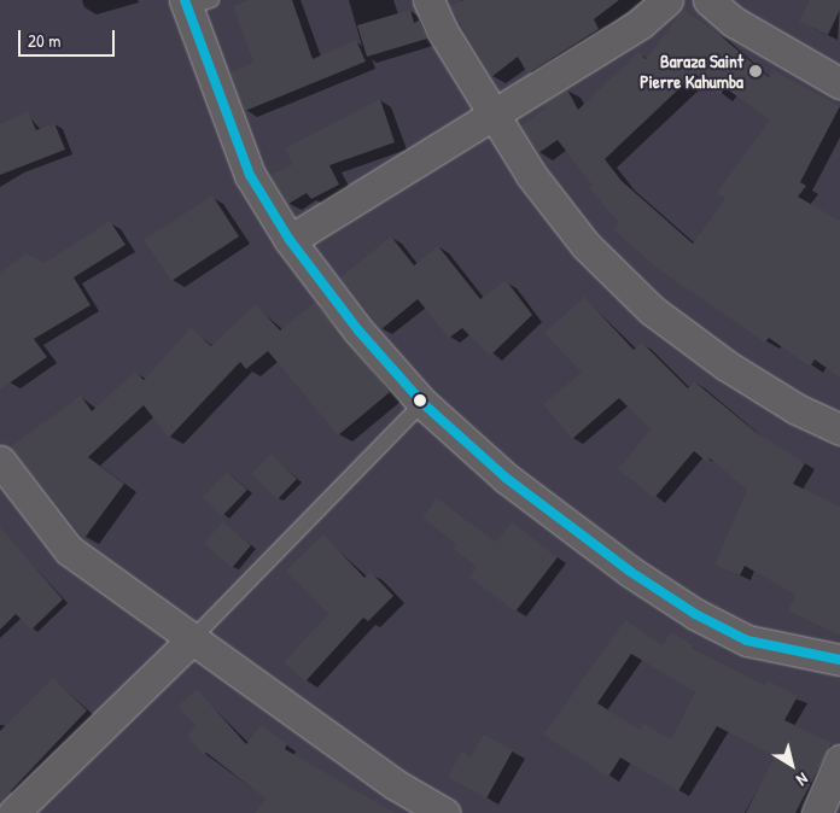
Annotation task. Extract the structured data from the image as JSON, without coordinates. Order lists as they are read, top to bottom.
{
  "places": ["Baraza Saint Pierre Kahumba"],
  "scale_bar": "20 m",
  "north": "bottom right"
}
